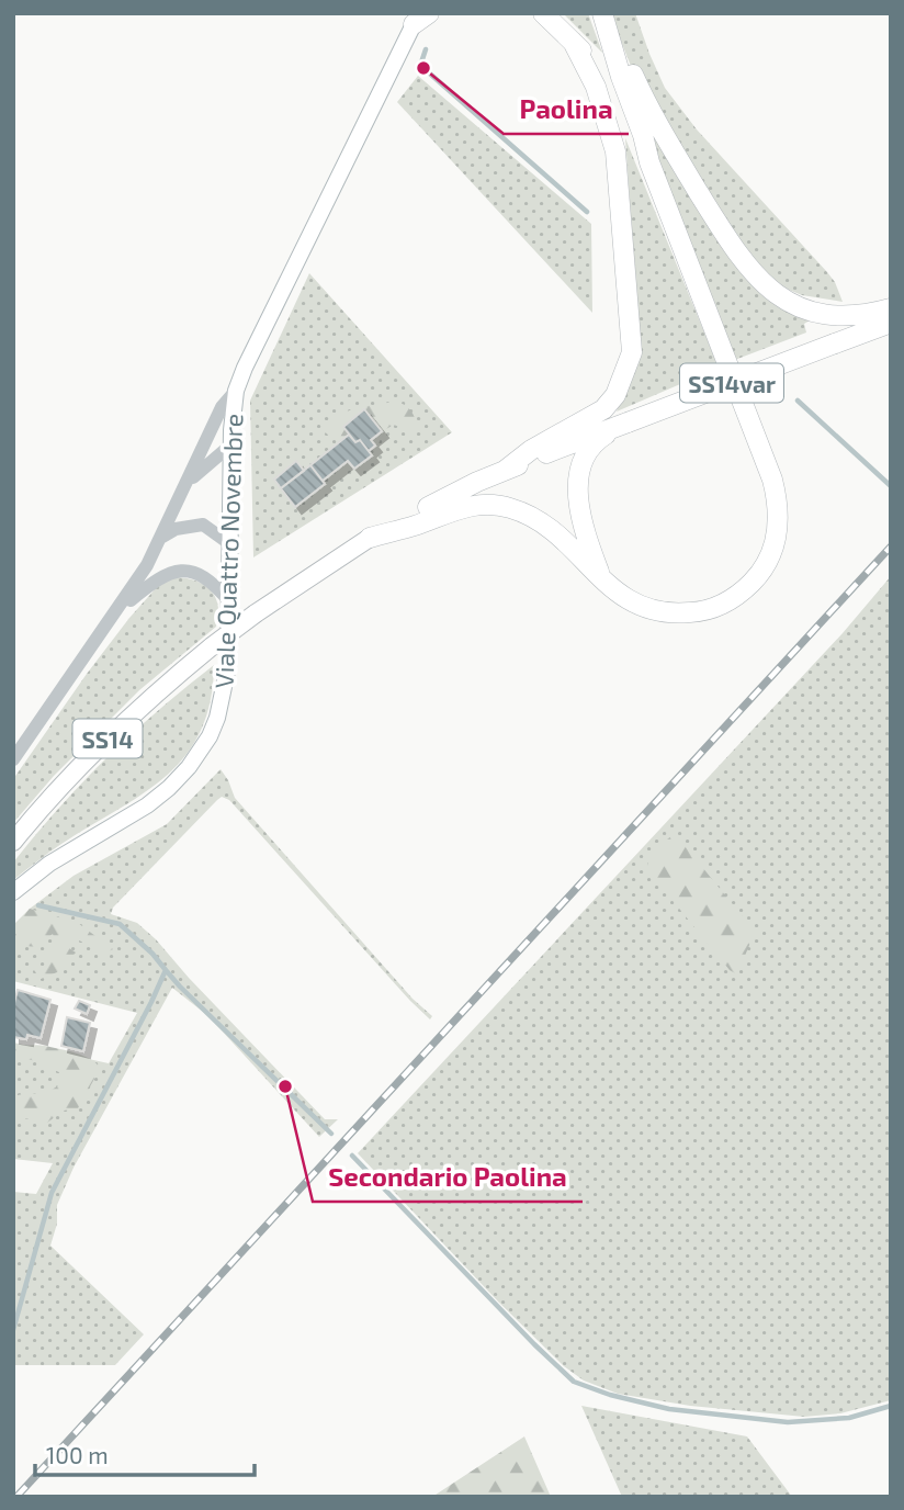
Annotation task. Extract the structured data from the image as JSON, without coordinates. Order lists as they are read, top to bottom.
{
  "streets": {
    "highway": ["SS14var"],
    "main road": ["Viale Quattro Novembre", "SS14"]
  },
  "crossings": [
    ["SS14var", "SS14"]
  ],
  "places": ["Paolina", "Secondario Paolina"],
  "scale_bar": "100 m"
}
